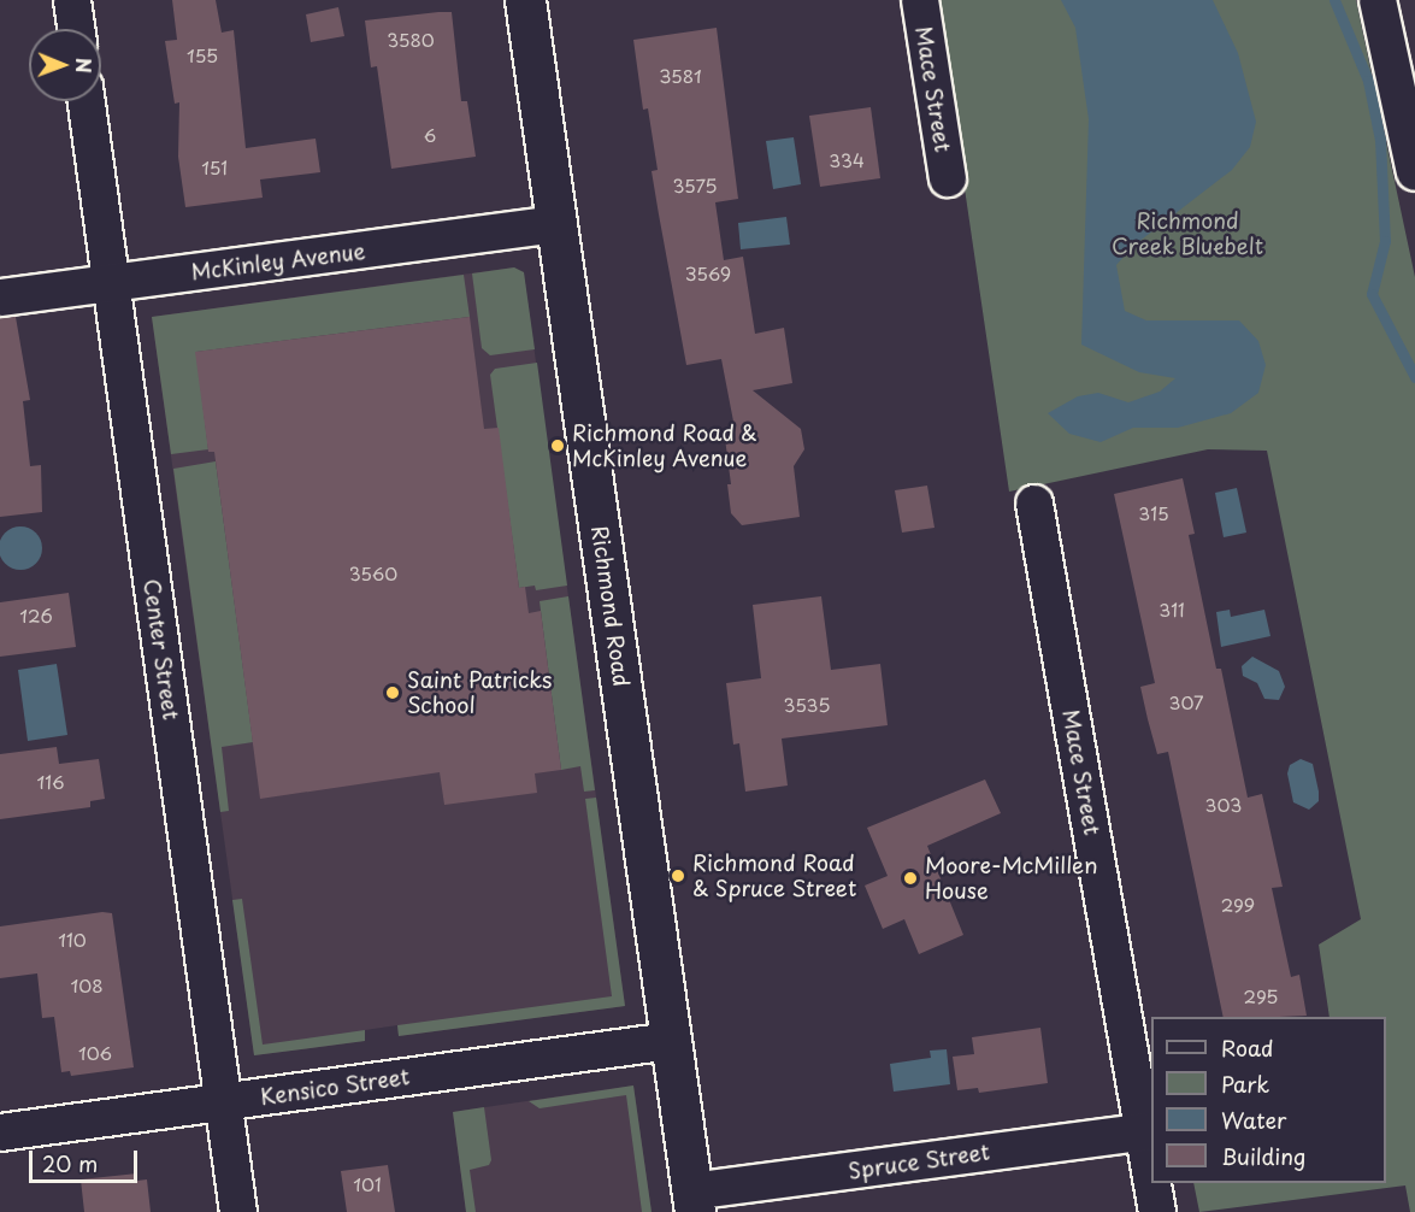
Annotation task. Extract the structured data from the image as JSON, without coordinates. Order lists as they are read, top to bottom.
{
  "streets": {
    "street": [
      "Mace Street",
      "McKinley Avenue",
      "Richmond Road",
      "Center Street",
      "Kensico Street",
      "Spruce Street"
    ]
  },
  "crossings": [
    ["Mace Street", "Spruce Street"],
    ["McKinley Avenue", "Richmond Road"],
    ["McKinley Avenue", "Center Street"],
    ["Richmond Road", "Kensico Street"],
    ["Richmond Road", "Spruce Street"],
    ["Center Street", "Kensico Street"]
  ],
  "parks": ["Richmond Creek Bluebelt"],
  "places": [
    "Richmond Road & McKinley Avenue",
    "Saint Patricks School",
    "Richmond Road & Spruce Street",
    "Moore-McMillen House"
  ],
  "house_numbers": [
    "3580",
    "155",
    "3581",
    "6",
    "334",
    "151",
    "3575",
    "3569",
    "315",
    "3560",
    "311",
    "126",
    "307",
    "3535",
    "116",
    "303",
    "299",
    "110",
    "108",
    "295",
    "106",
    "101"
  ],
  "legend": [
    "Road",
    "Park",
    "Water",
    "Building"
  ],
  "scale_bar": "20 m",
  "north": "right"
}
